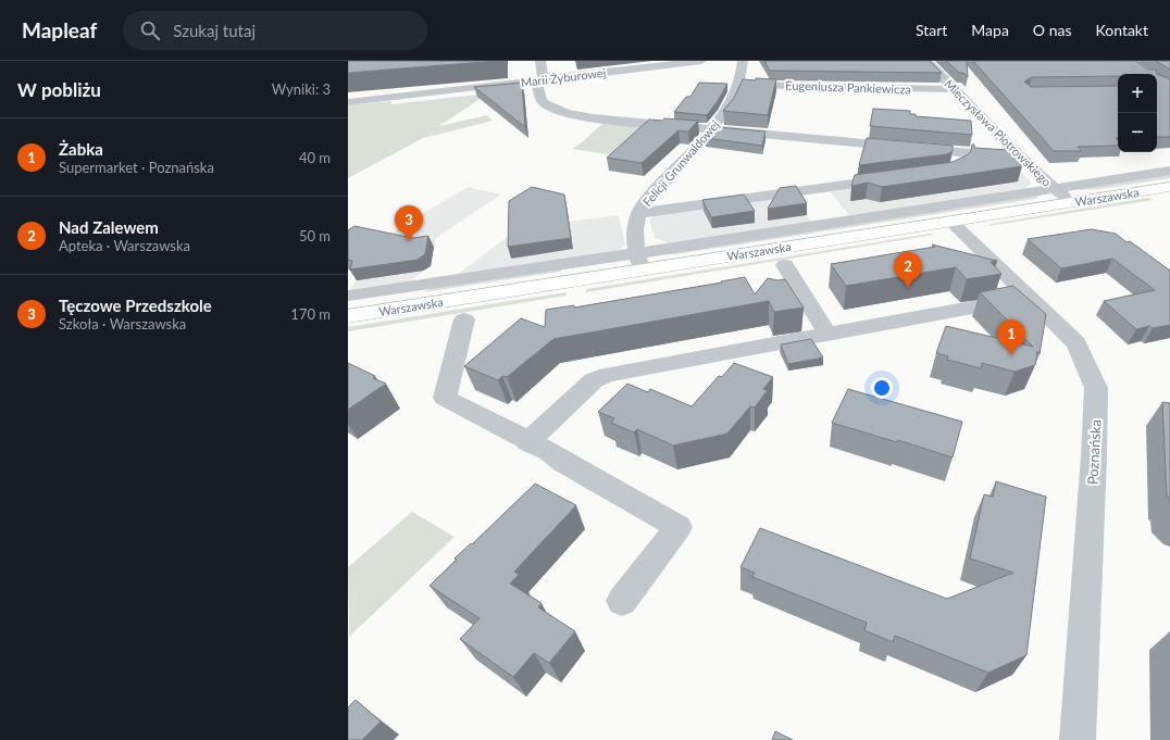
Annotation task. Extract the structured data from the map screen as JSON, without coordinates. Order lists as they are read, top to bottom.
{
  "streets": {
    "main road": ["Warszawska"],
    "street": [
      "Marii Żyburowej",
      "Eugeniusza Pankiewicza",
      "Mieczysława Piotrowskiego",
      "Felicji Grunwaldowej",
      "Poznańska"
    ]
  },
  "crossings": [
    ["Eugeniusza Pankiewicza", "Mieczysława Piotrowskiego"],
    ["Eugeniusza Pankiewicza", "Felicji Grunwaldowej"],
    ["Mieczysława Piotrowskiego", "Warszawska"],
    ["Felicji Grunwaldowej", "Warszawska"],
    ["Warszawska", "Poznańska"]
  ],
  "page": {
    "header": "Mapleaf",
    "search": "Szukaj tutaj",
    "nav": [
      "Start",
      "Mapa",
      "O nas",
      "Kontakt"
    ],
    "heading": ["W pobliżu", "Wyniki: 3"],
    "map_buttons": ["+", "−"],
    "list": [
      {
        "mark": "1",
        "name": "Żabka",
        "note": "Supermarket · Poznańska",
        "value": "40 m"
      },
      {
        "mark": "2",
        "name": "Nad Zalewem",
        "note": "Apteka · Warszawska",
        "value": "50 m"
      },
      {
        "mark": "3",
        "name": "Tęczowe Przedszkole",
        "note": "Szkoła · Warszawska",
        "value": "170 m"
      }
    ],
    "pins": ["3", "2", "1"]
  }
}
